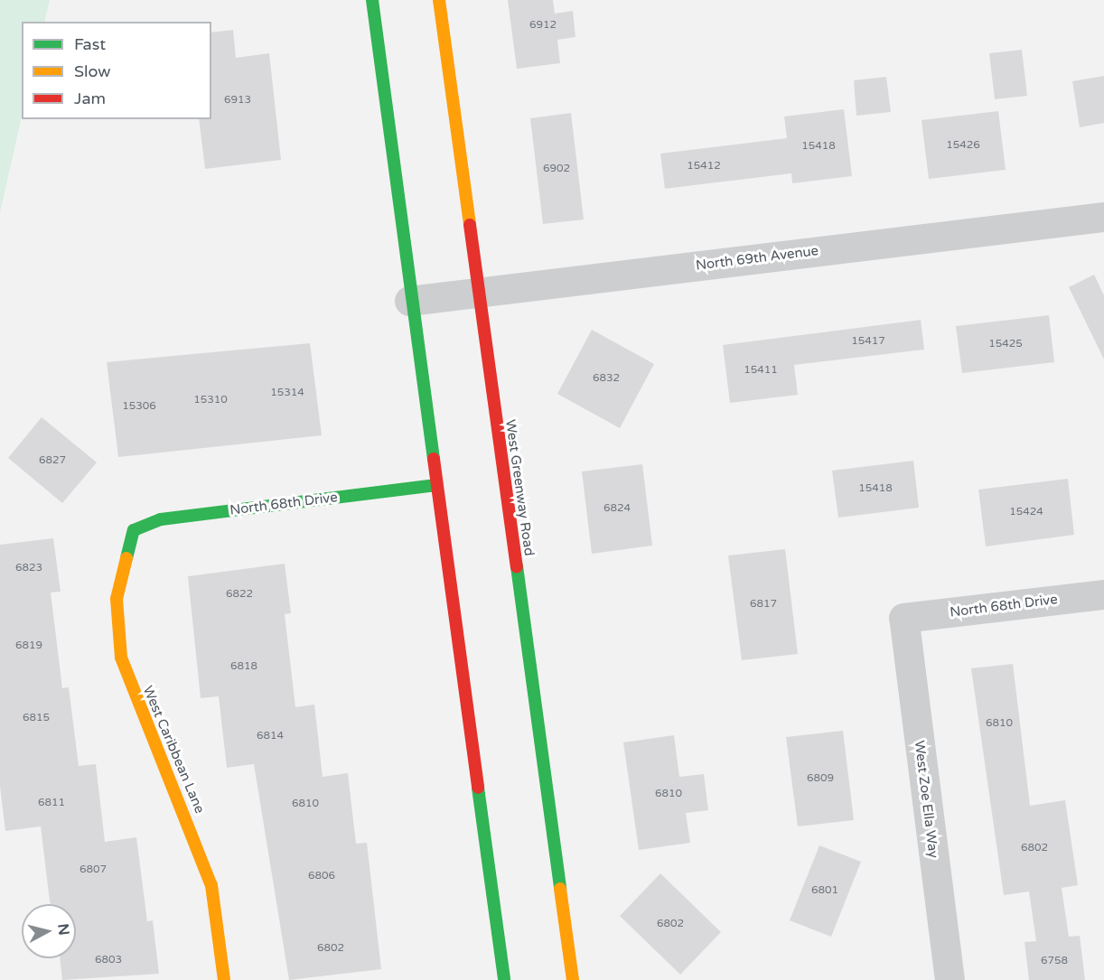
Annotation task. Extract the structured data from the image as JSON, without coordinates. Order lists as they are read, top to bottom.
{
  "streets": {
    "street": [
      "North 69th Avenue",
      "West Greenway Road",
      "North 68th Drive",
      "West Caribbean Lane",
      "West Zoe Ella Way"
    ]
  },
  "crossings": [
    ["North 69th Avenue", "West Greenway Road"],
    ["North 68th Drive", "West Caribbean Lane"],
    ["North 68th Drive", "West Zoe Ella Way"]
  ],
  "house_numbers": [
    "6912",
    "6913",
    "15426",
    "15418",
    "15412",
    "6902",
    "15417",
    "15425",
    "15411",
    "6832",
    "15314",
    "15310",
    "15306",
    "6827",
    "15418",
    "6824",
    "15424",
    "6823",
    "6822",
    "6817",
    "6819",
    "6818",
    "6815",
    "6810",
    "6814",
    "6809",
    "6810",
    "6811",
    "6810",
    "6802",
    "6807",
    "6806",
    "6801",
    "6802",
    "6802",
    "6803",
    "6758"
  ],
  "legend": ["Fast", "Slow", "Jam"],
  "north": "right"
}
